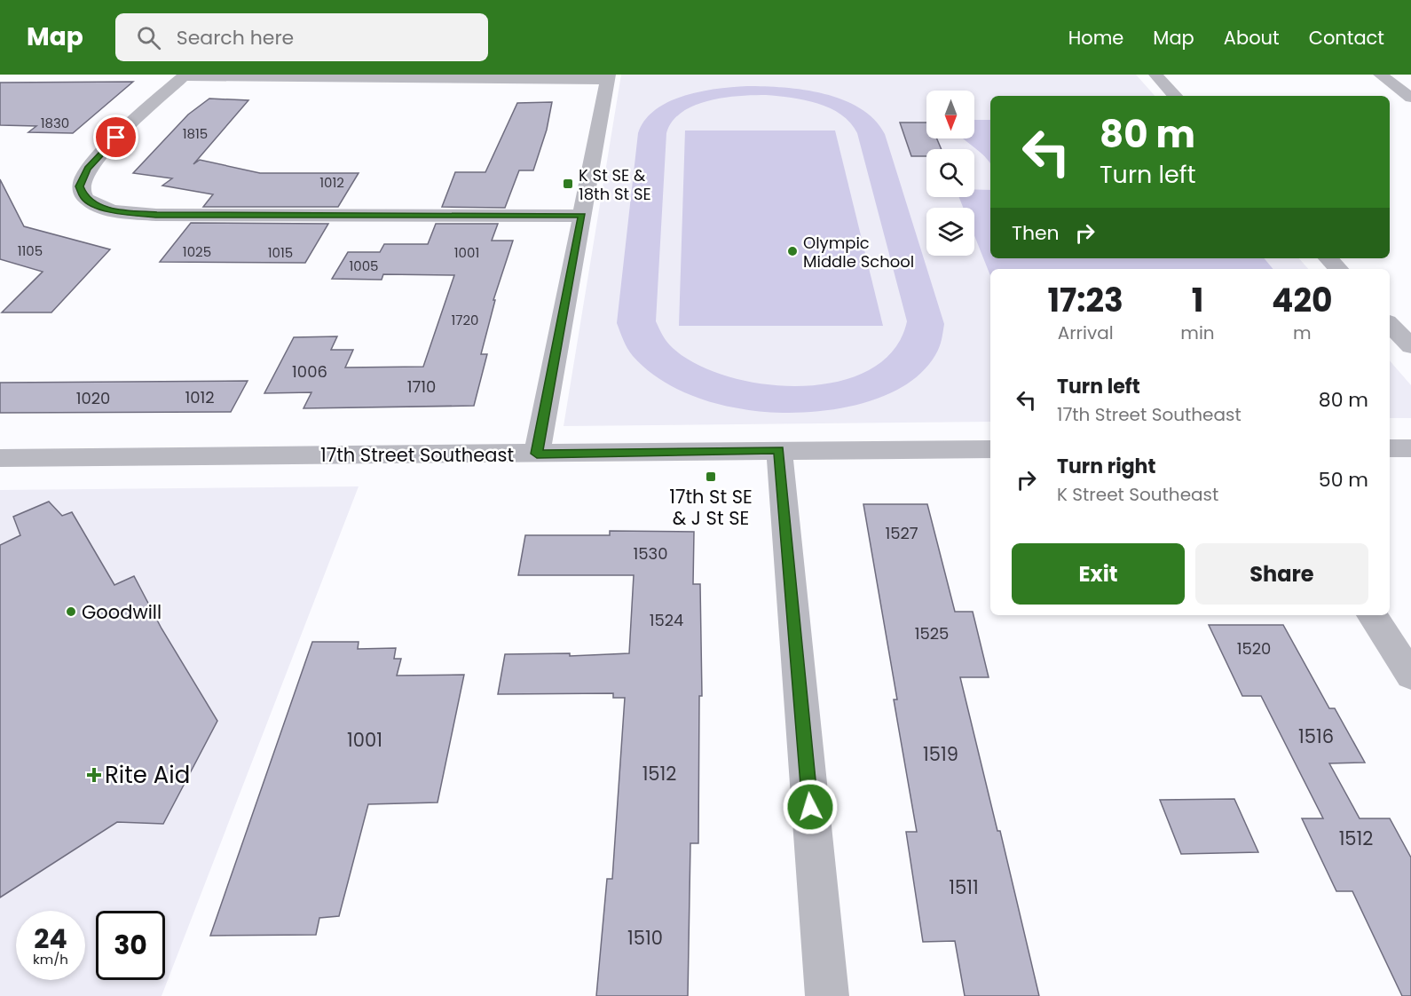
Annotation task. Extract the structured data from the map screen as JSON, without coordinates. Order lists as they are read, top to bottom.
{
  "streets": {
    "street": ["17th Street Southeast"]
  },
  "places": {
    "transit": ["K St SE & 18th St SE", "17th St SE & J St SE"],
    "other": ["Olympic Middle School", "Goodwill"],
    "health": ["Rite Aid"]
  },
  "house_numbers": [
    "1830",
    "1815",
    "1012",
    "1105",
    "1025",
    "1015",
    "1001",
    "1005",
    "1720",
    "1006",
    "1710",
    "1012",
    "1020",
    "1527",
    "1530",
    "1524",
    "1525",
    "1520",
    "1516",
    "1001",
    "1519",
    "1512",
    "1512",
    "1511",
    "1510"
  ],
  "north": "bottom",
  "page": {
    "header": "Map",
    "search": "Search here",
    "nav": [
      "Home",
      "Map",
      "About",
      "Contact"
    ],
    "turn": ["80 m", "Turn left"],
    "then": "Then",
    "eta": [
      "17:23",
      "Arrival",
      "1",
      "min",
      "420",
      "m"
    ],
    "list": [
      {
        "name": "Turn left",
        "note": "17th Street Southeast",
        "value": "80 m"
      },
      {
        "name": "Turn right",
        "note": "K Street Southeast",
        "value": "50 m"
      }
    ],
    "buttons": ["Exit", "Share"],
    "speed": "24 km/h",
    "limit": "30"
  }
}
